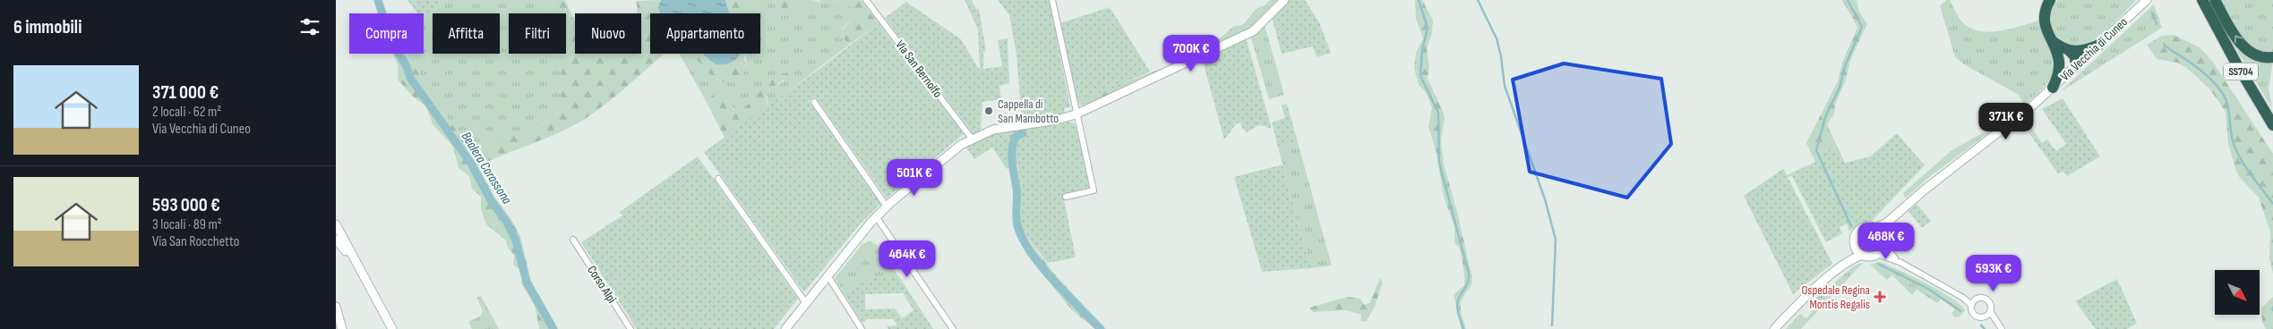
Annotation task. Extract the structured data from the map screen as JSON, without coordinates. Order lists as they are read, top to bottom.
{
  "streets": {
    "highway": ["SS704"],
    "street": ["Via Vecchia di Cuneo", "Via San Bernolfo", "Corso Alpi"]
  },
  "water": ["Bealera Carassona"],
  "places": {
    "other": ["Cappella di San Mambotto"],
    "health": ["Ospedale Regina Montis Regalis"]
  },
  "north": "bottom right",
  "page": {
    "heading": "6 immobili",
    "chip": [
      "Compra",
      "Affitta",
      "Filtri",
      "Nuovo",
      "Appartamento"
    ],
    "price": [
      "700K €",
      "371K €",
      "501K €",
      "468K €",
      "464K €",
      "593K €"
    ],
    "list": [
      {
        "name": "371 000 €",
        "note": "2 locali · 62 m² · Via Vecchia di Cuneo"
      },
      {
        "name": "593 000 €",
        "note": "3 locali · 89 m² · Via San Rocchetto"
      }
    ]
  }
}
